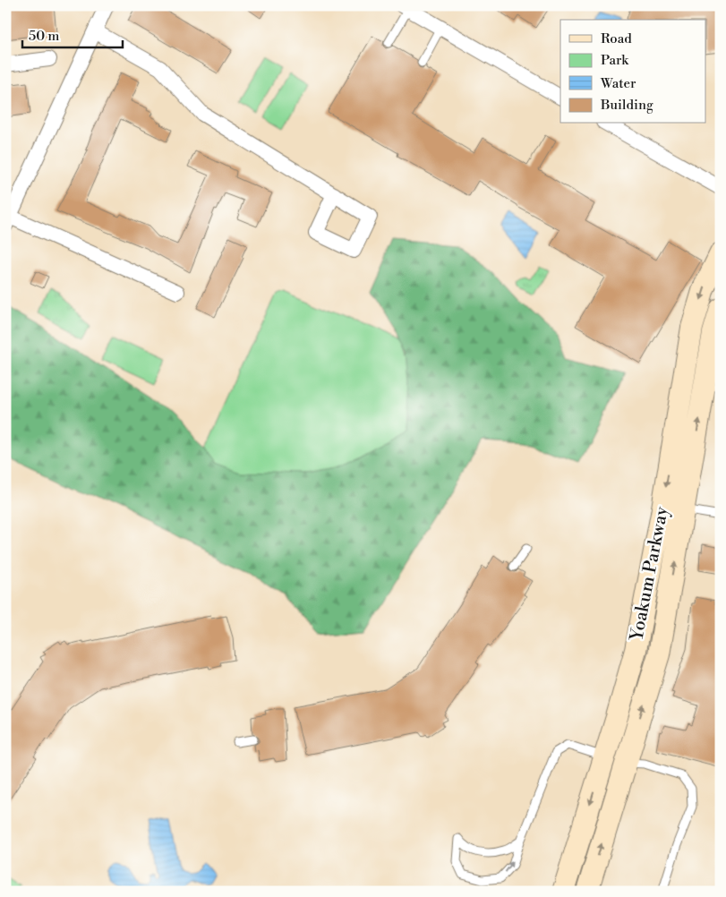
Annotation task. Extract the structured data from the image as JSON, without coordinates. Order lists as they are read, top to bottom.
{
  "streets": {
    "street": ["Yoakum Parkway"]
  },
  "legend": [
    "Road",
    "Park",
    "Water",
    "Building"
  ],
  "scale_bar": "50 m"
}
